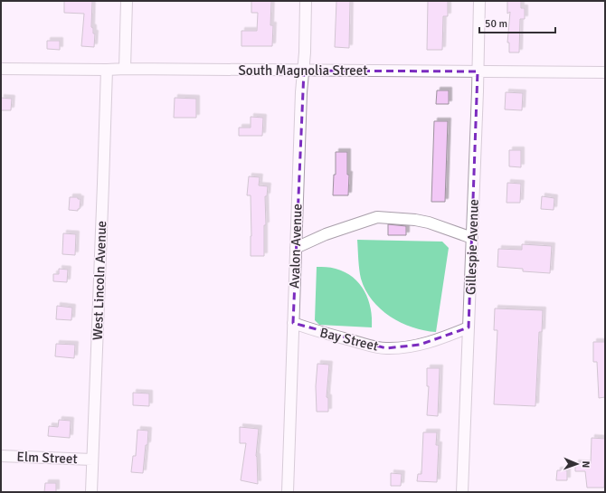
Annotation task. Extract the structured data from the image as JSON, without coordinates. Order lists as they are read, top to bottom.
{
  "streets": {
    "street": [
      "South Magnolia Street",
      "Avalon Avenue",
      "Gillespie Avenue",
      "West Lincoln Avenue",
      "Bay Street",
      "Elm Street"
    ]
  },
  "crossings": [
    ["South Magnolia Street", "Avalon Avenue"],
    ["South Magnolia Street", "Gillespie Avenue"],
    ["South Magnolia Street", "West Lincoln Avenue"],
    ["Avalon Avenue", "Bay Street"],
    ["Gillespie Avenue", "Bay Street"],
    ["West Lincoln Avenue", "Elm Street"]
  ],
  "scale_bar": "50 m",
  "north": "right"
}
